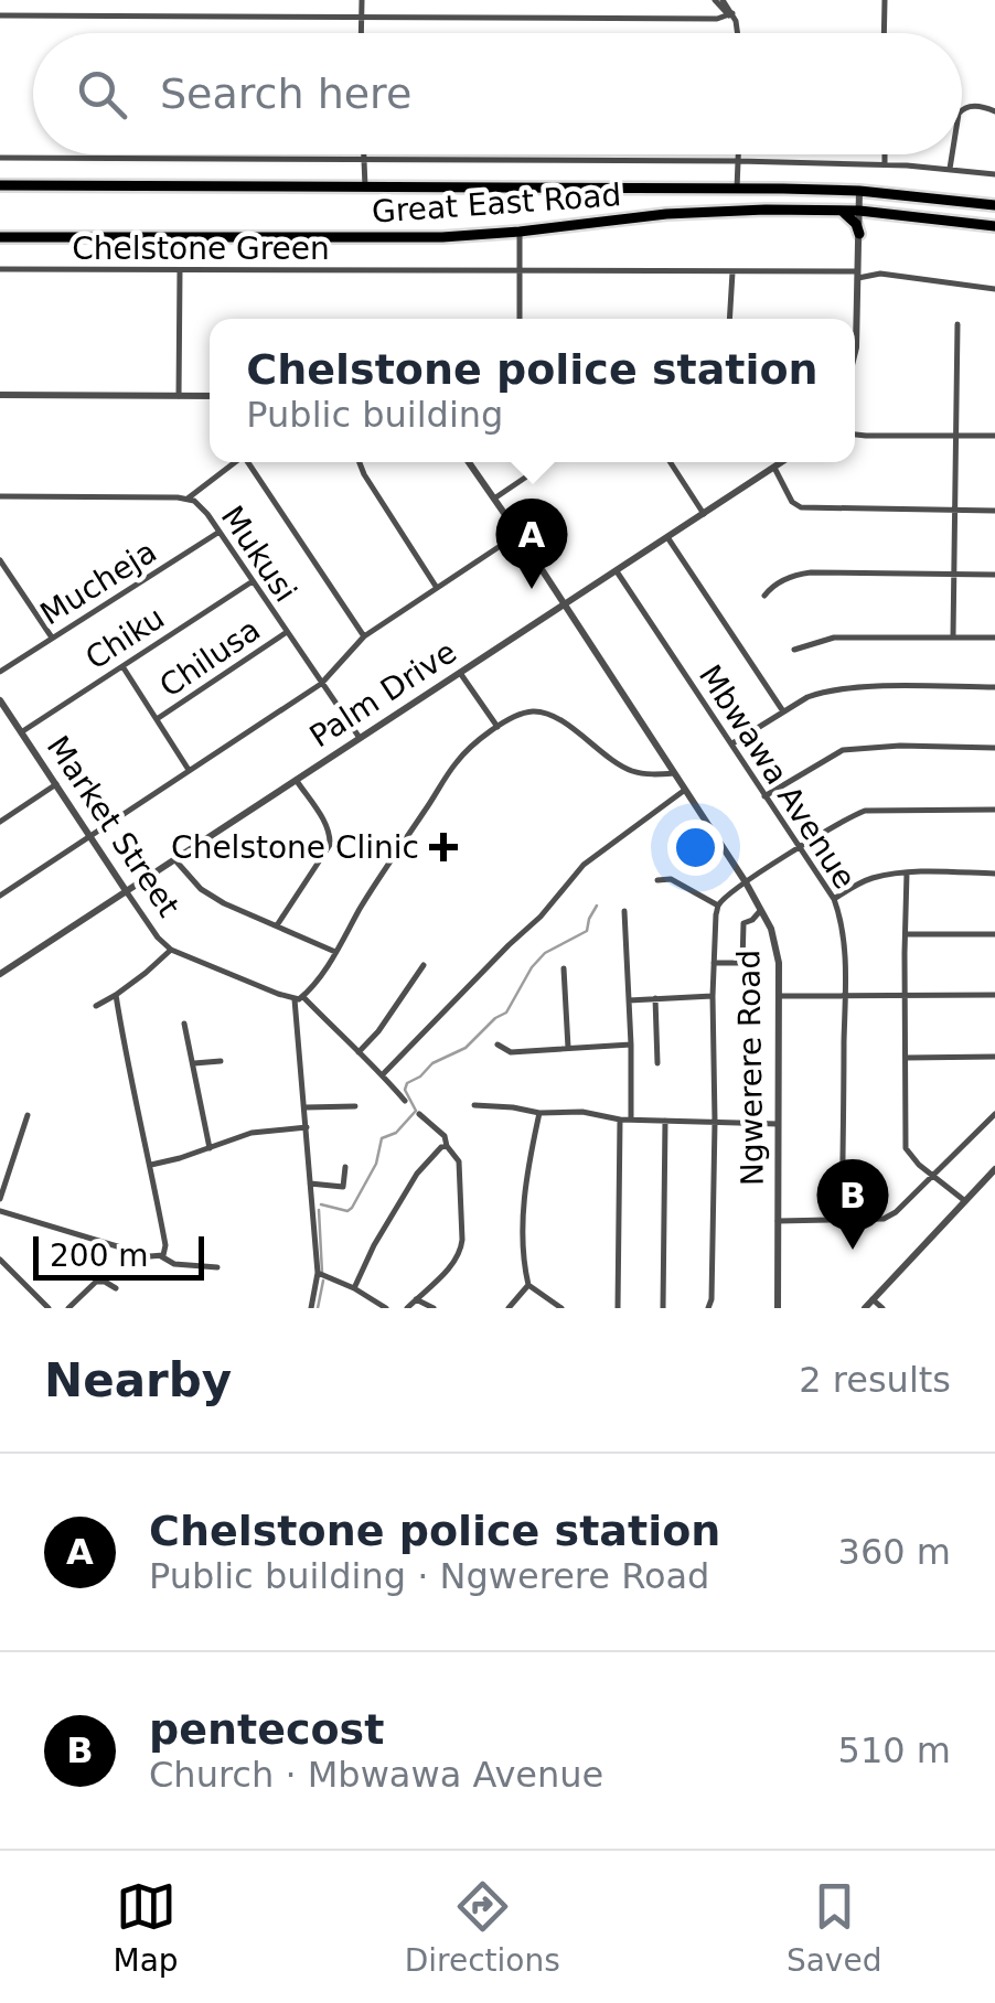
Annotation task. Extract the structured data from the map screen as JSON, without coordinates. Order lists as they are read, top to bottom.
{
  "streets": {
    "main road": ["Great East Road"],
    "street": [
      "Chelstone Green",
      "Mukusi",
      "Mucheja",
      "Chiku",
      "Chilusa",
      "Palm Drive",
      "Mbwawa Avenue",
      "Market Street",
      "Ngwerere Road"
    ]
  },
  "crossings": [
    ["Mukusi", "Mucheja"],
    ["Mukusi", "Chiku"],
    ["Mukusi", "Chilusa"],
    ["Mukusi", "Palm Drive"],
    ["Chiku", "Market Street"],
    ["Palm Drive", "Mbwawa Avenue"],
    ["Palm Drive", "Market Street"],
    ["Palm Drive", "Ngwerere Road"]
  ],
  "places": {
    "health": ["Chelstone Clinic"]
  },
  "scale_bar": "200 m",
  "page": {
    "search": "Search here",
    "popup": ["Chelstone police station", "Public building"],
    "pins": ["A", "B"],
    "scale": "200 m",
    "heading": ["Nearby", "2 results"],
    "list": [
      {
        "mark": "A",
        "name": "Chelstone police station",
        "note": "Public building · Ngwerere Road",
        "value": "360 m"
      },
      {
        "mark": "B",
        "name": "pentecost",
        "note": "Church · Mbwawa Avenue",
        "value": "510 m"
      }
    ],
    "nav": ["Map", "Directions", "Saved"]
  }
}
